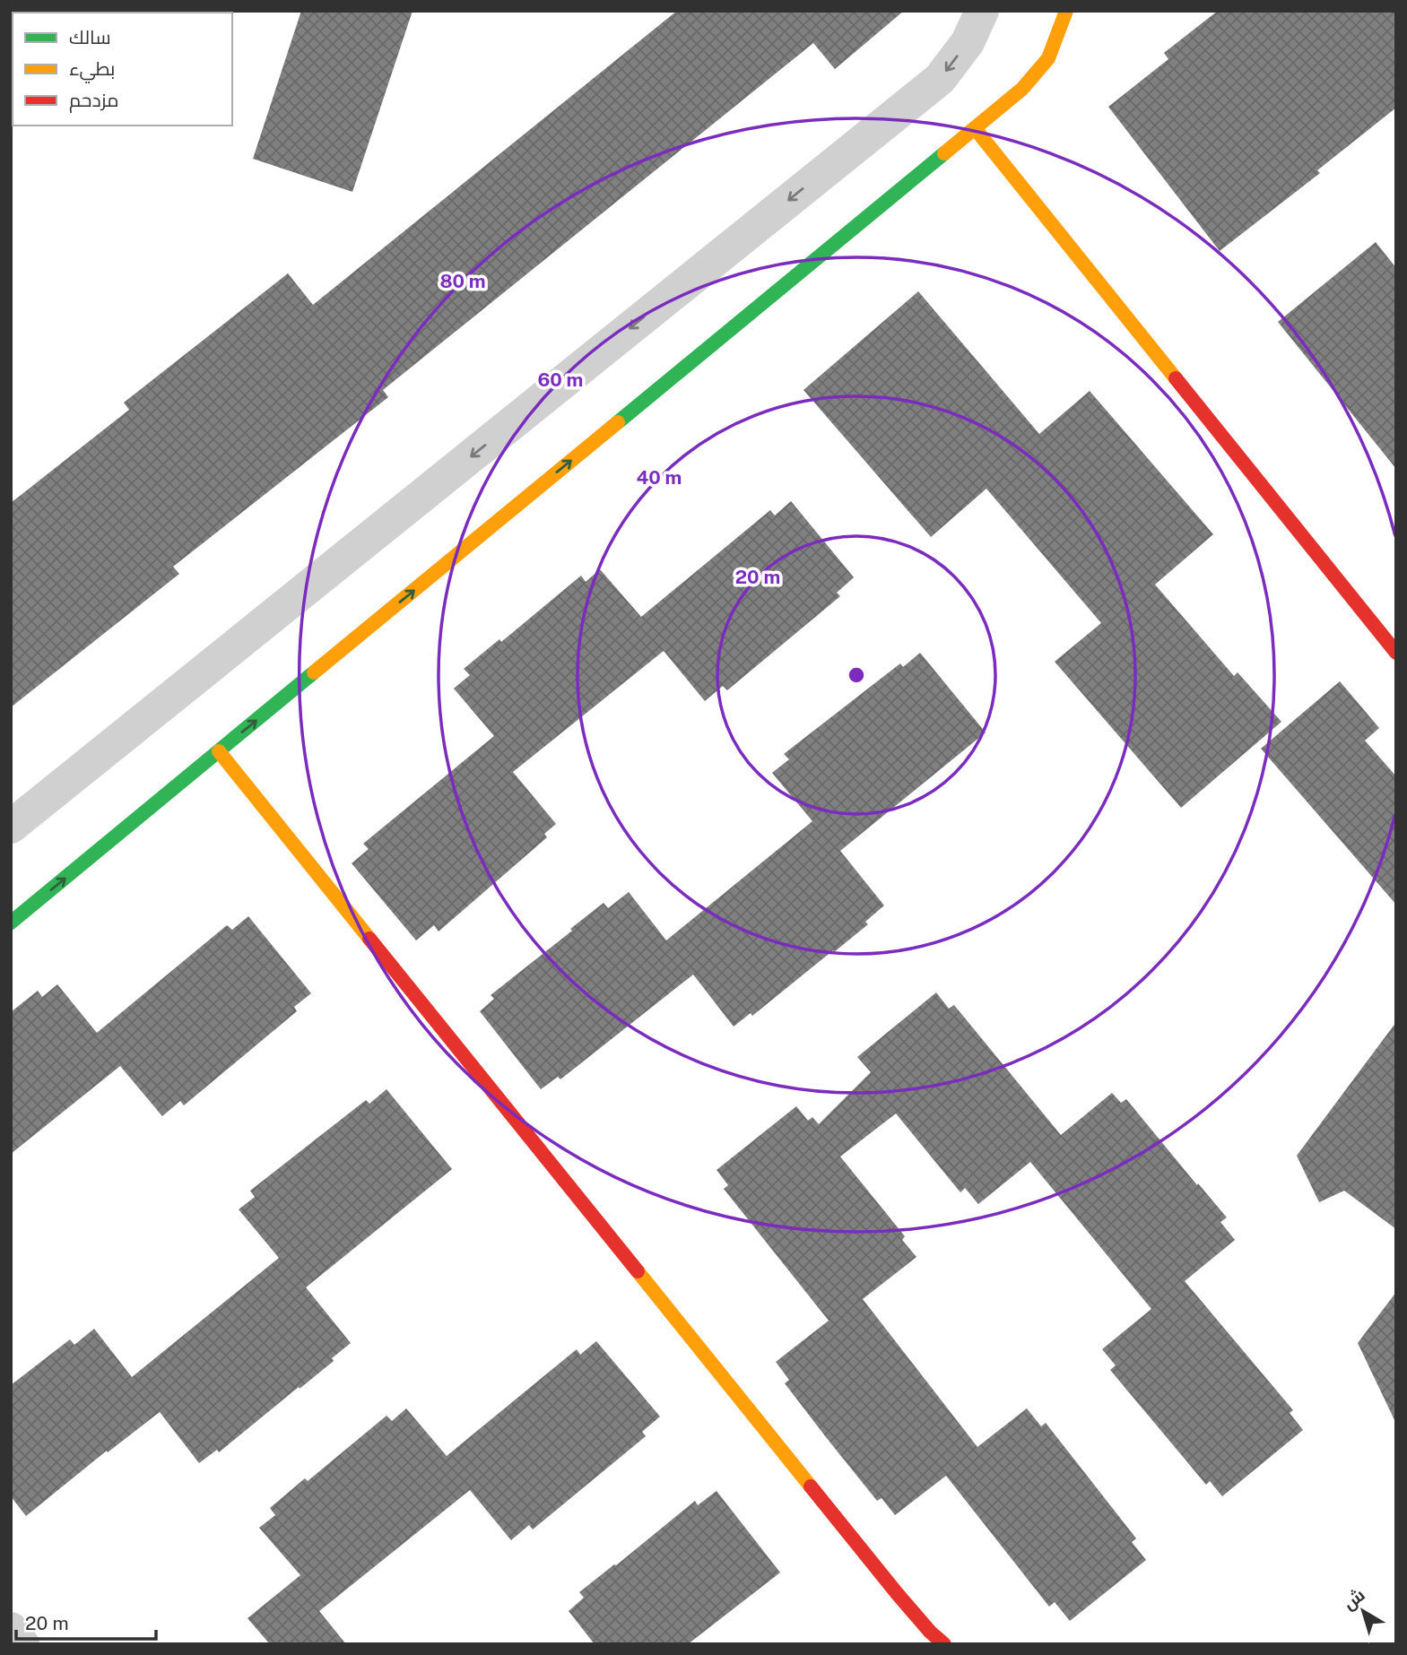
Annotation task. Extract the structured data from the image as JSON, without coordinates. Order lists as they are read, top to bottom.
{
  "legend": ["سالك", "بطيء", "مزدحم"],
  "scale_bar": "20 m",
  "north": "top left",
  "rings": [
    "80 m",
    "60 m",
    "40 m",
    "20 m"
  ]
}
